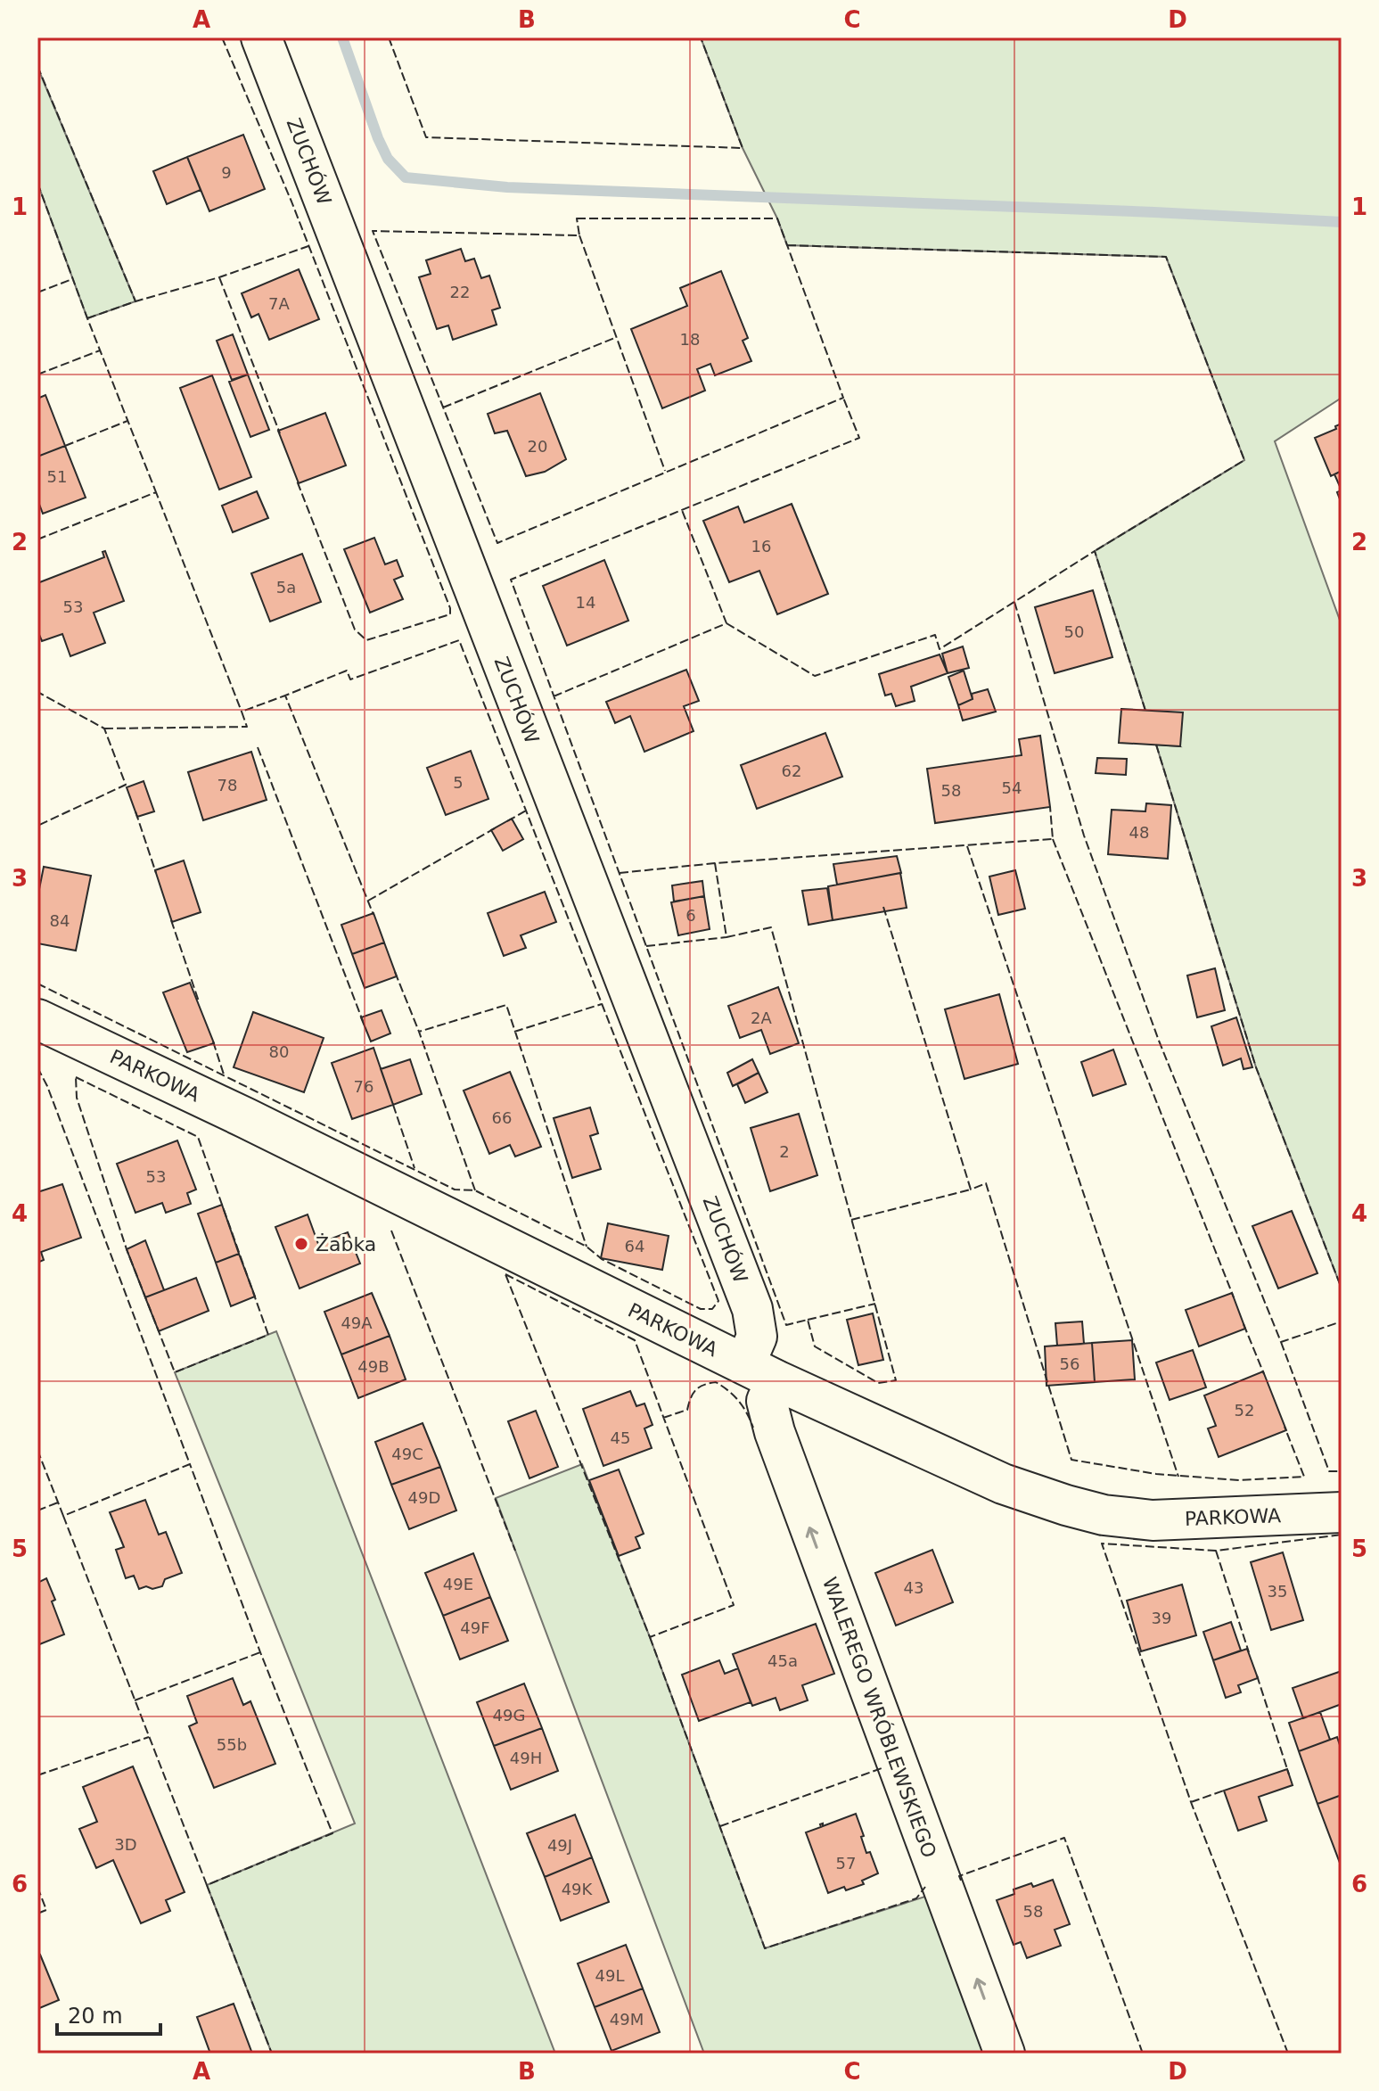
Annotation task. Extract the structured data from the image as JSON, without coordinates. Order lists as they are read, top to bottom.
{
  "streets": {
    "street": ["ZUCHÓW", "PARKOWA", "WALEREGO WRÓBLEWSKIEGO"]
  },
  "crossings": [
    ["ZUCHÓW", "PARKOWA"],
    ["ZUCHÓW", "WALEREGO WRÓBLEWSKIEGO"],
    ["PARKOWA", "WALEREGO WRÓBLEWSKIEGO"]
  ],
  "one_way": ["WALEREGO WRÓBLEWSKIEGO"],
  "places": ["Żabka"],
  "house_numbers": [
    "9",
    "22",
    "7A",
    "18",
    "20",
    "51",
    "16",
    "5a",
    "14",
    "53",
    "50",
    "62",
    "5",
    "78",
    "54",
    "58",
    "48",
    "6",
    "84",
    "2A",
    "80",
    "76",
    "66",
    "2",
    "53",
    "64",
    "49A",
    "56",
    "49B",
    "52",
    "45",
    "49C",
    "49D",
    "49E",
    "43",
    "35",
    "39",
    "49F",
    "45a",
    "49G",
    "55b",
    "49H",
    "3D",
    "49J",
    "57",
    "49K",
    "58",
    "49L",
    "49M"
  ],
  "scale_bar": "20 m",
  "grid": {
    "columns": [
      "A",
      "B",
      "C",
      "D"
    ],
    "rows": [
      "1",
      "2",
      "3",
      "4",
      "5",
      "6"
    ]
  }
}
